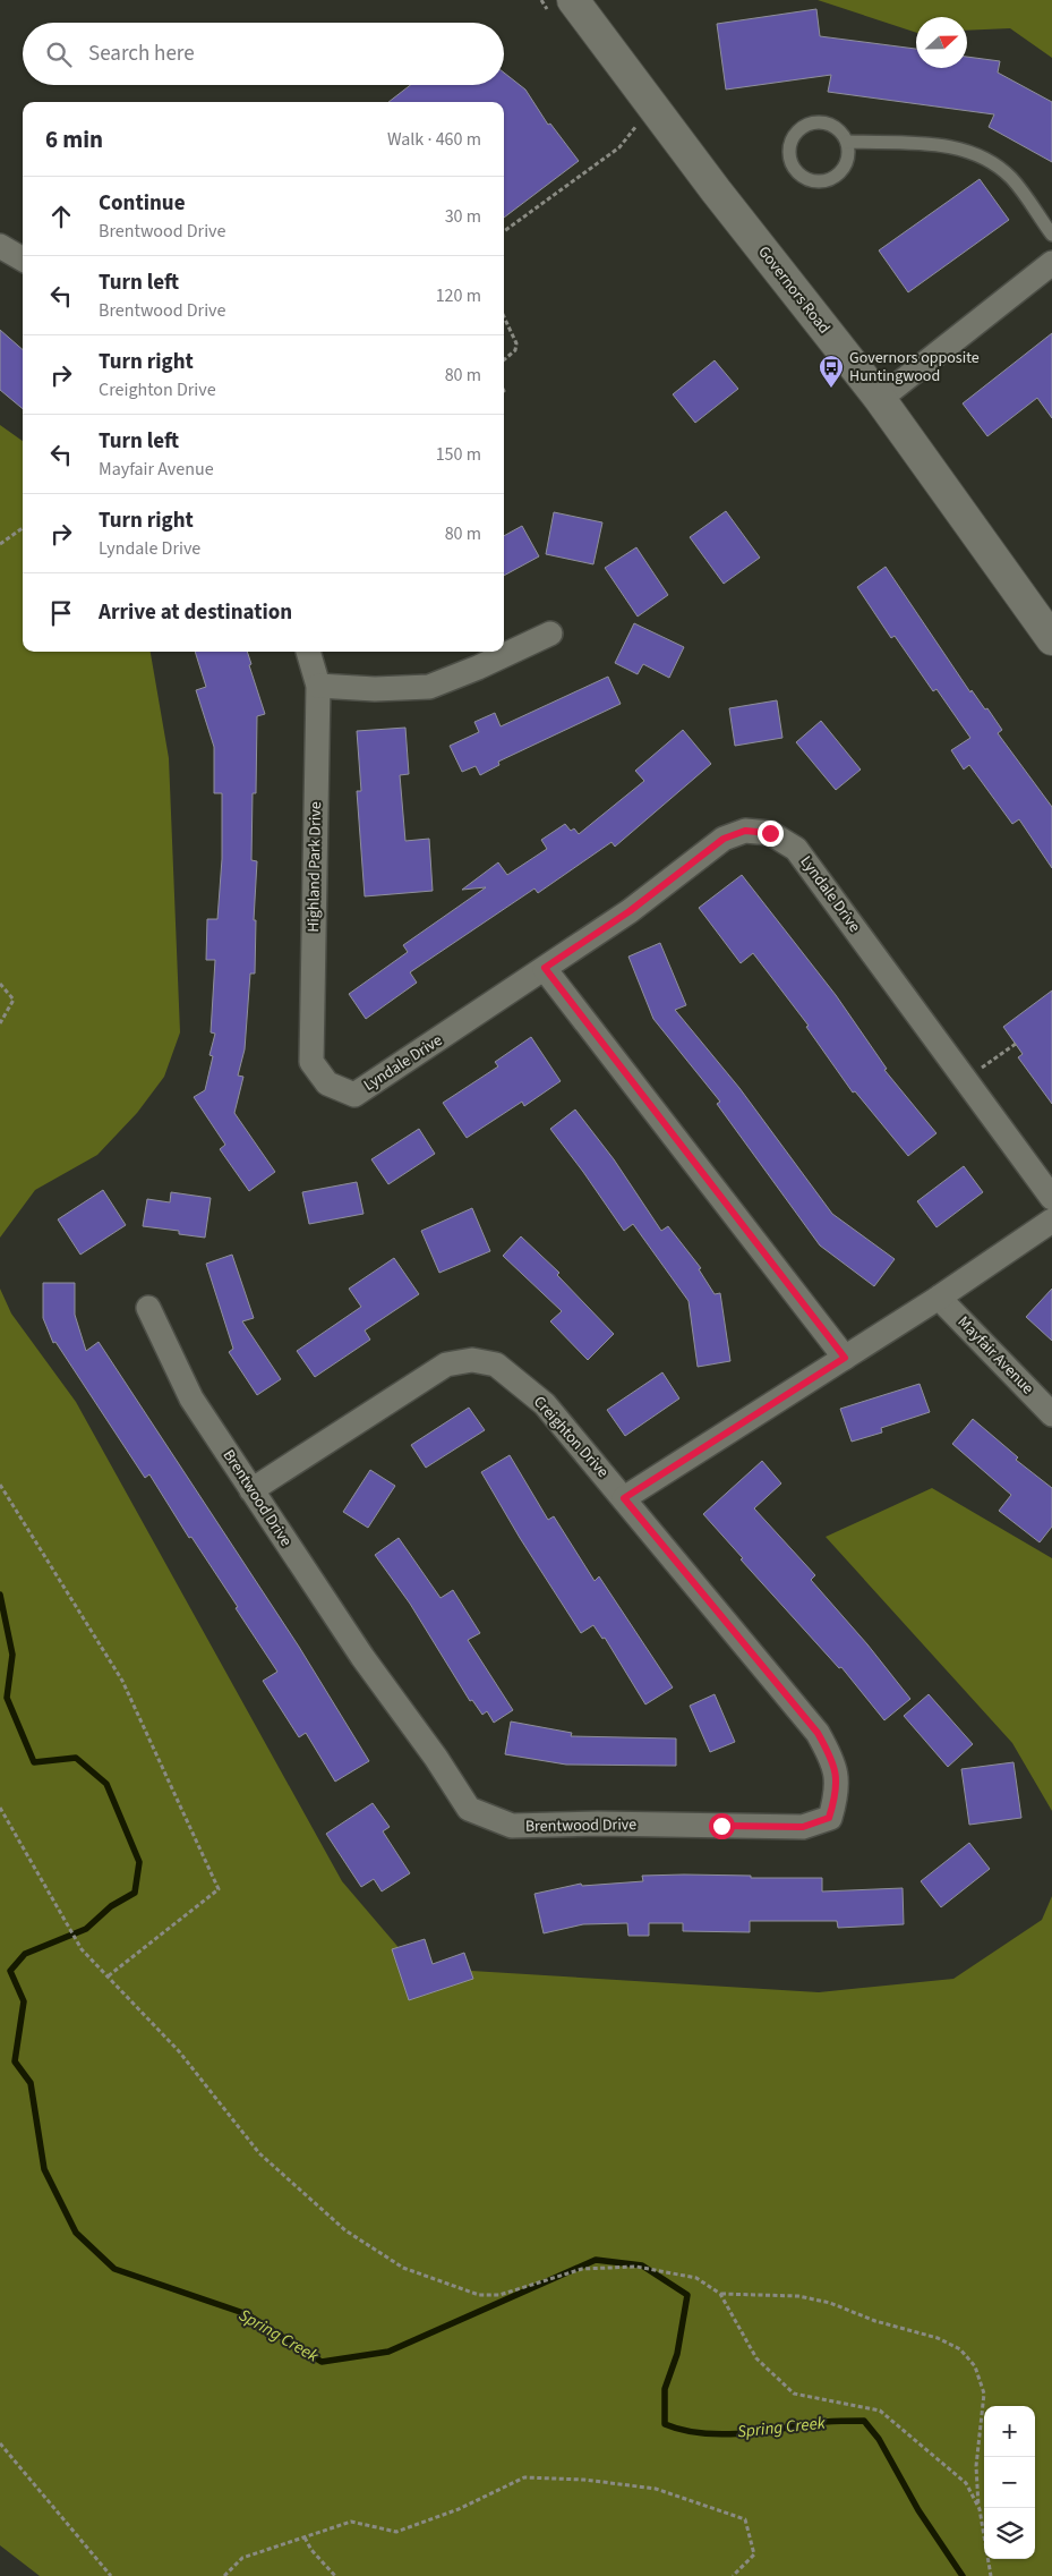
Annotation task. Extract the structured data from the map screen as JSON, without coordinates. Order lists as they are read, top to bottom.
{
  "streets": {
    "main road": ["Governors Road"],
    "street": [
      "Highland Park Drive",
      "Lyndale Drive",
      "Mayfair Avenue",
      "Creighton Drive",
      "Brentwood Drive"
    ]
  },
  "crossings": [
    ["Highland Park Drive", "Lyndale Drive"],
    ["Creighton Drive", "Brentwood Drive"]
  ],
  "water": ["Spring Creek"],
  "places": {
    "bus stop": ["Governors opposite Huntingwood"]
  },
  "north": "right",
  "page": {
    "search": "Search here",
    "heading": ["6 min", "Walk · 460 m"],
    "list": [
      ["Continue", "Brentwood Drive", "30 m"],
      ["Turn left", "Brentwood Drive", "120 m"],
      ["Turn right", "Creighton Drive", "80 m"],
      ["Turn left", "Mayfair Avenue", "150 m"],
      ["Turn right", "Lyndale Drive", "80 m"],
      "Arrive at destination"
    ],
    "map_buttons": ["+", "−"]
  }
}
